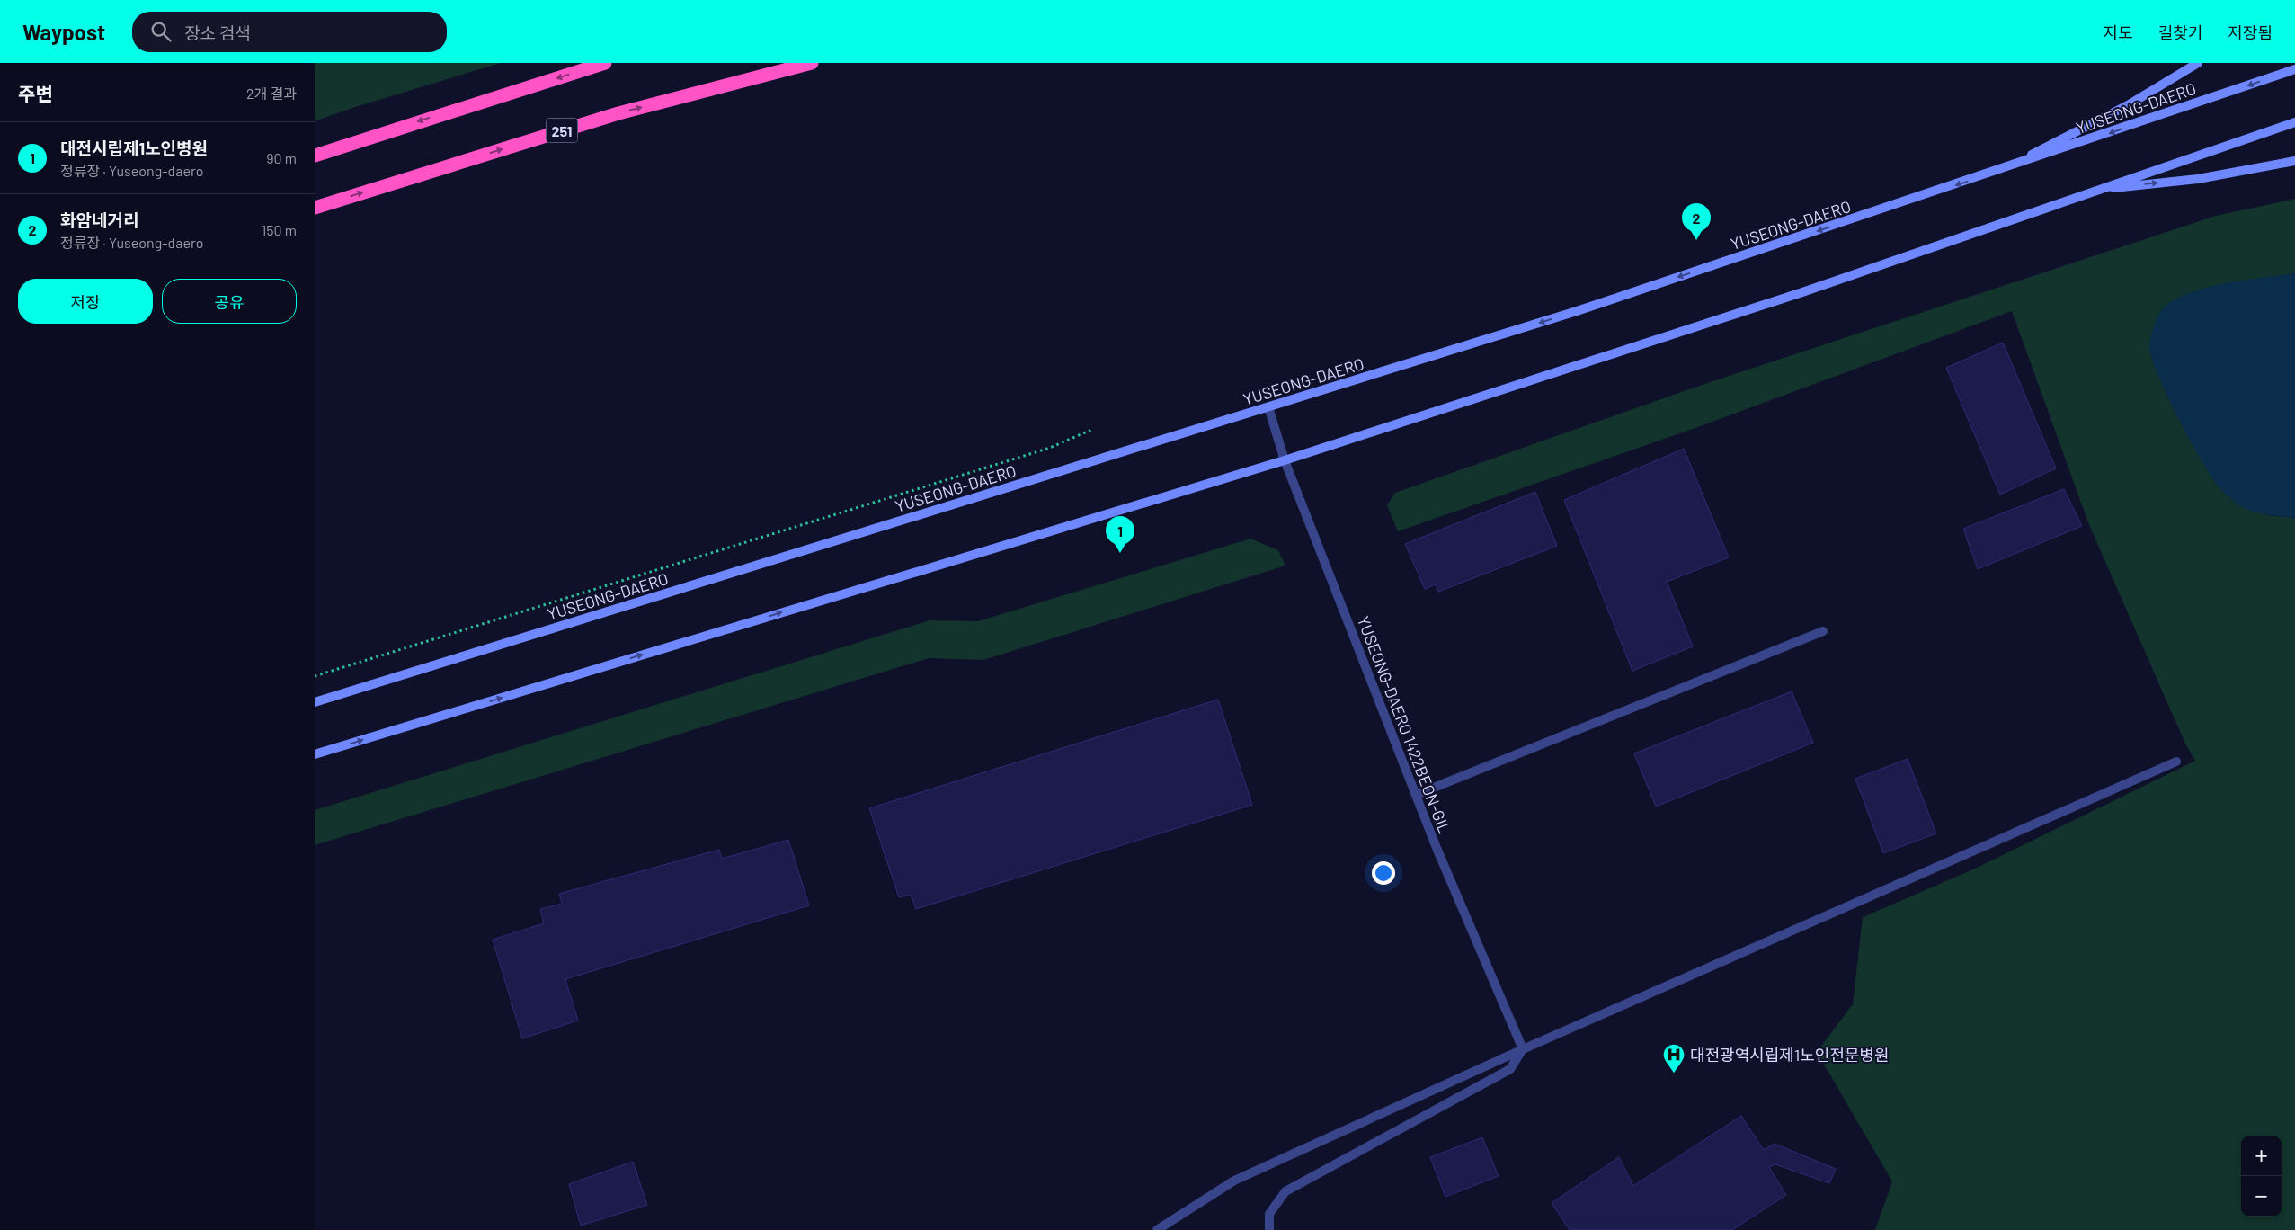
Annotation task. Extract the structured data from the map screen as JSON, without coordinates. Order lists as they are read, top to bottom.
{
  "streets": {
    "highway": ["251"],
    "main road": ["YUSEONG-DAERO"],
    "street": ["YUSEONG-DAERO 1422BEON-GIL"]
  },
  "crossings": [
    ["YUSEONG-DAERO", "YUSEONG-DAERO 1422BEON-GIL"]
  ],
  "places": {
    "hospital": ["대전광역시립제1노인전문병원"]
  },
  "page": {
    "header": "Waypost",
    "search": "장소 검색",
    "nav": ["지도", "길찾기", "저장됨"],
    "heading": ["주변", "2개 결과"],
    "list": [
      {
        "mark": "1",
        "name": "대전시립제1노인병원",
        "note": "정류장 · Yuseong-daero",
        "value": "90 m"
      },
      {
        "mark": "2",
        "name": "화암네거리",
        "note": "정류장 · Yuseong-daero",
        "value": "150 m"
      }
    ],
    "pins": ["2", "1"],
    "buttons": ["저장", "공유"],
    "map_buttons": ["+", "−"]
  }
}
